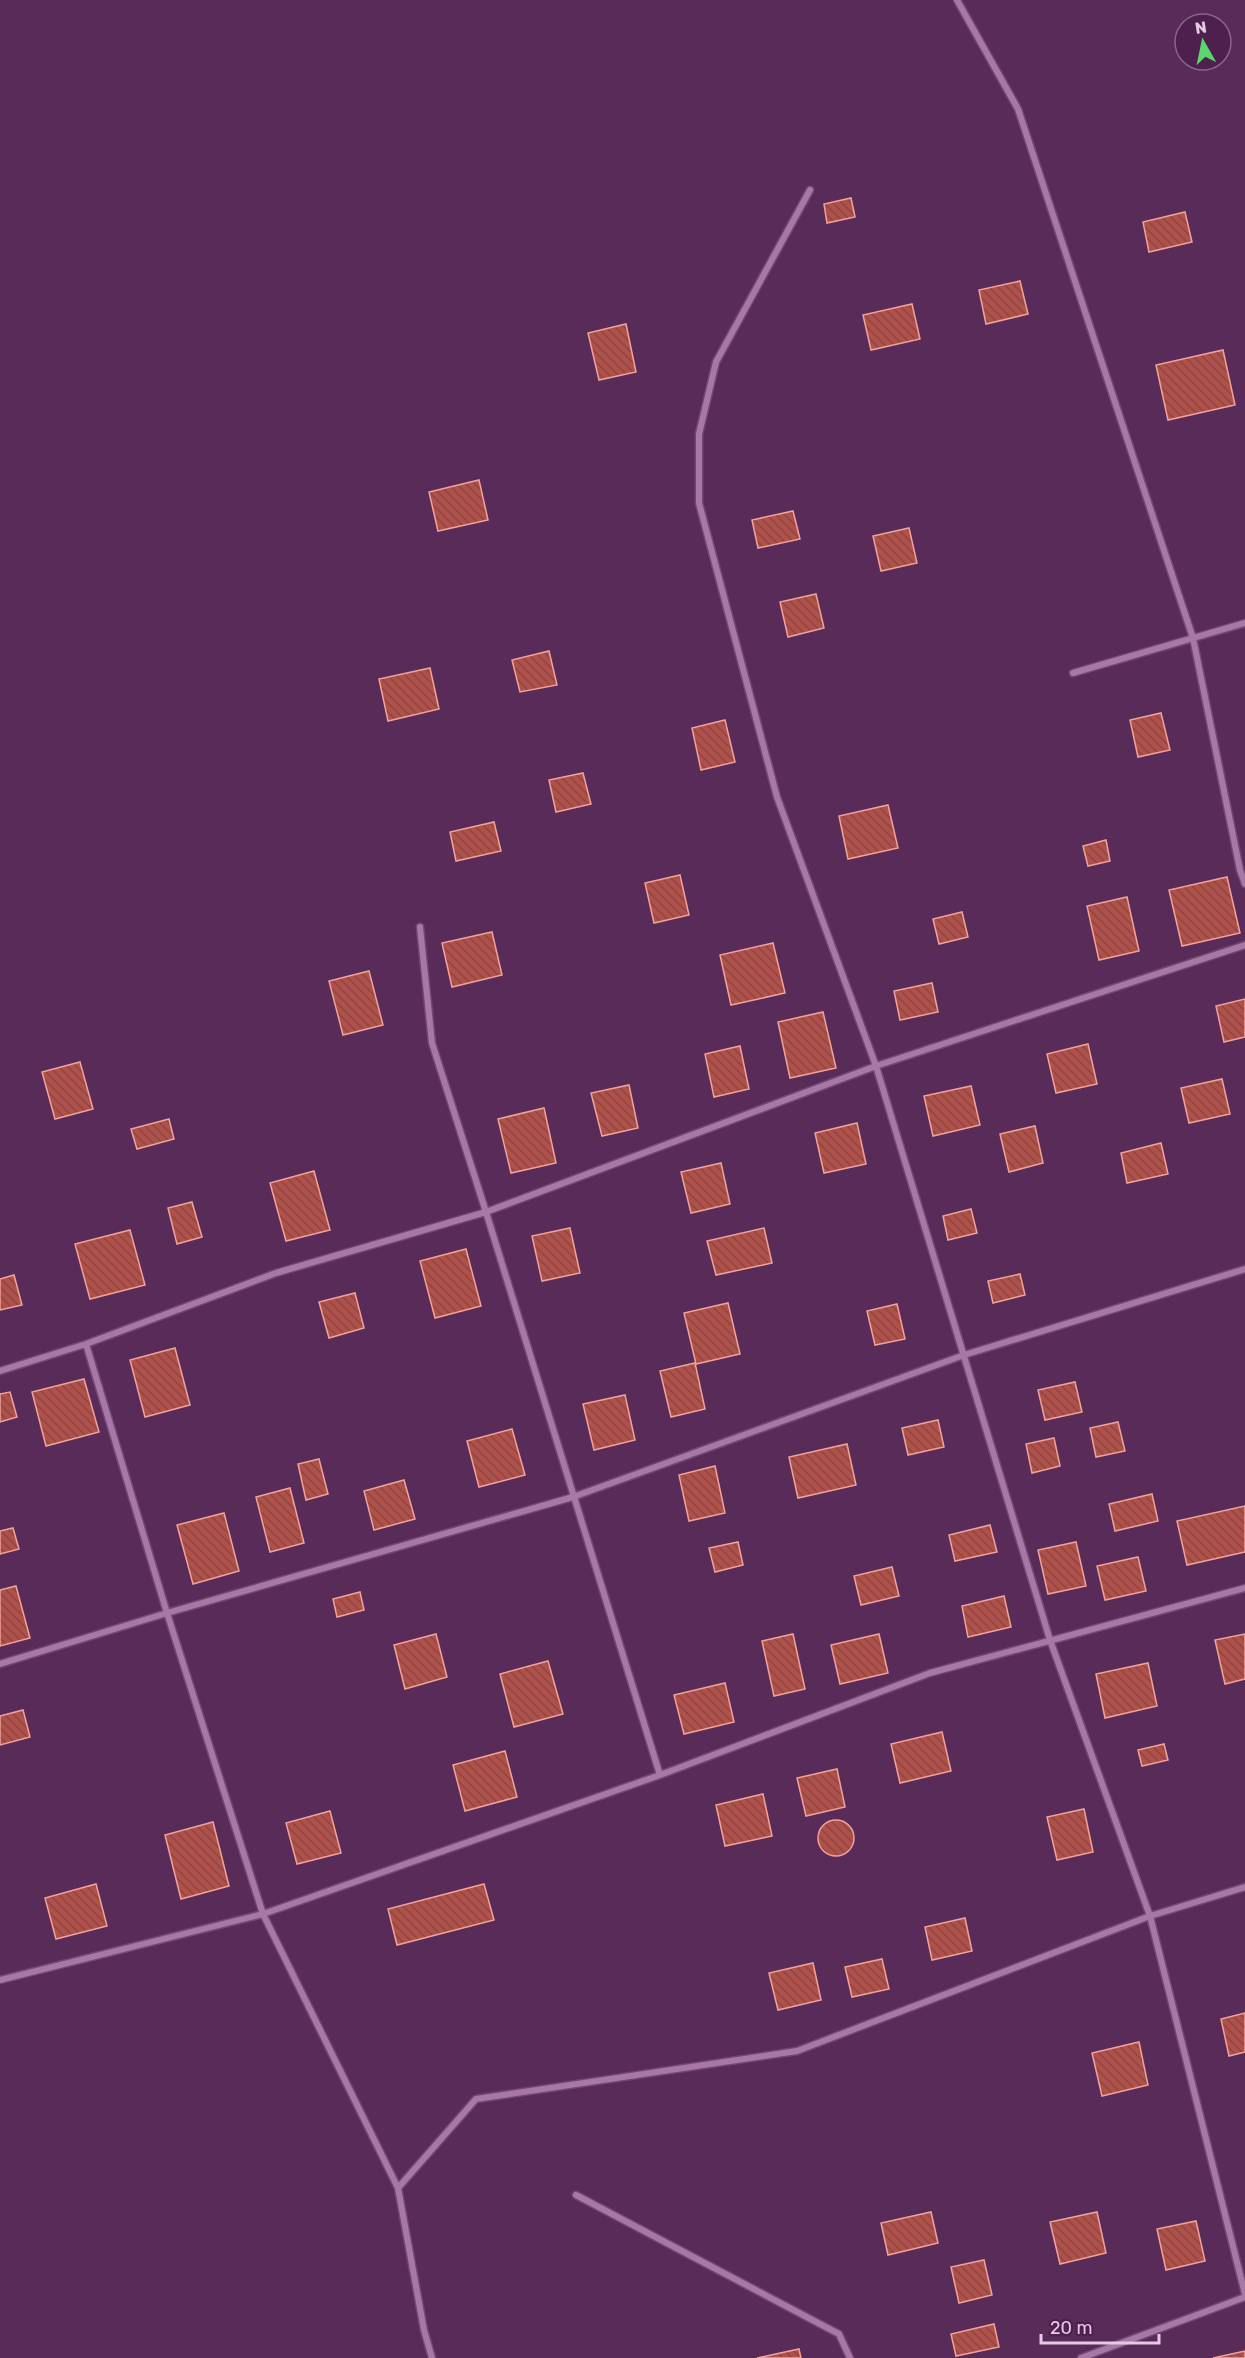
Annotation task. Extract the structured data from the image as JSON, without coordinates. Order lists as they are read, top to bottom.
{
  "scale_bar": "20 m",
  "north": "top"
}
